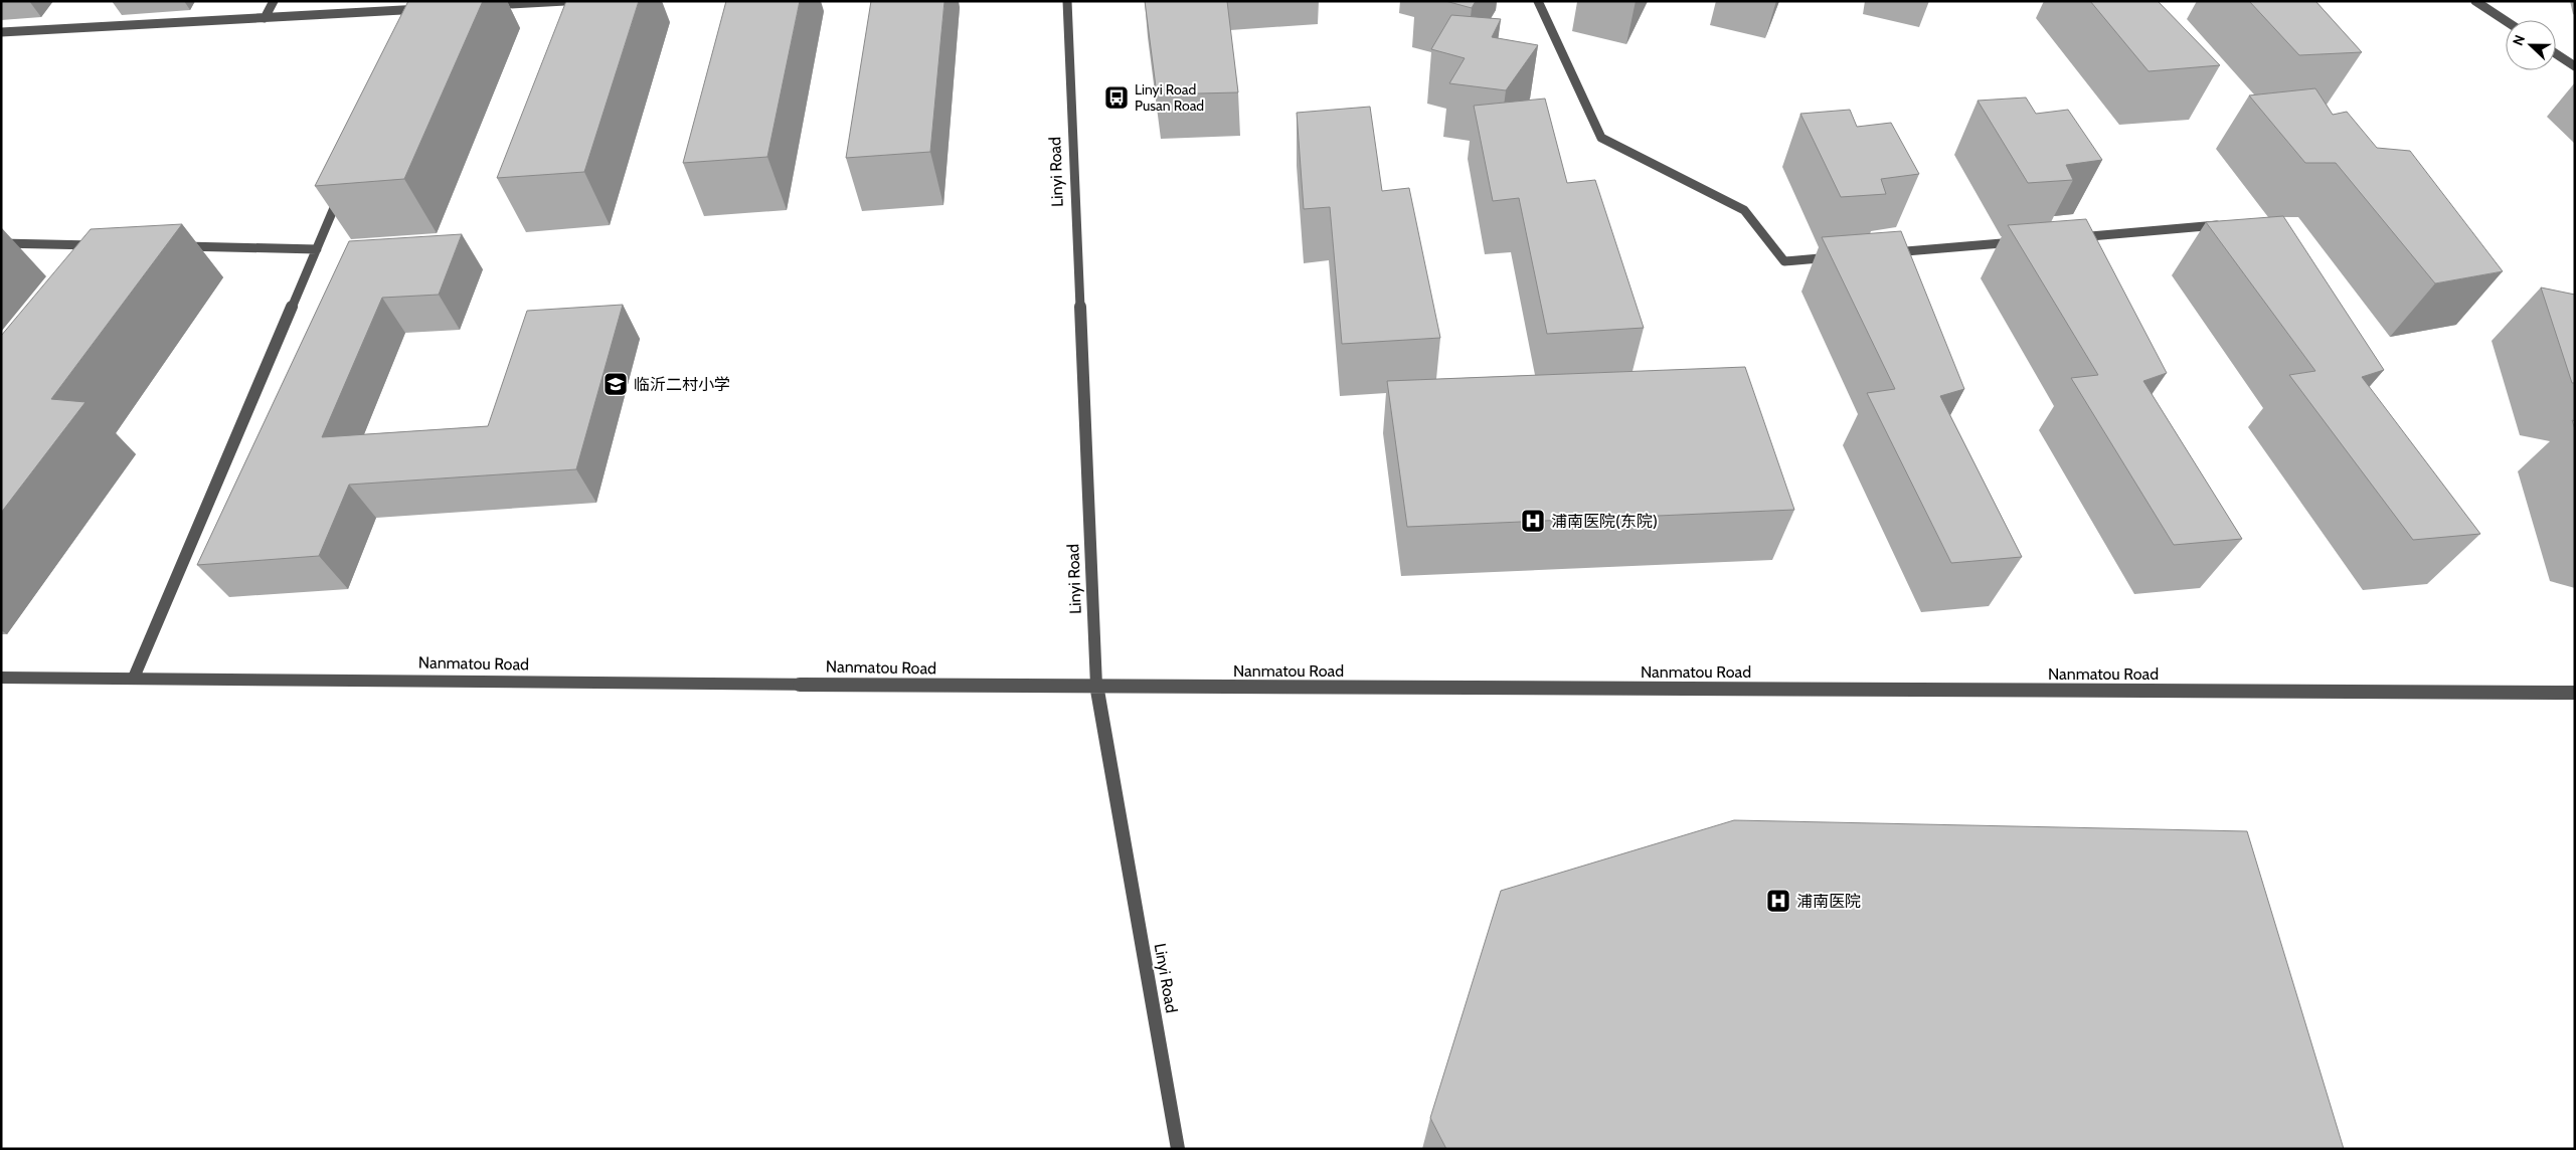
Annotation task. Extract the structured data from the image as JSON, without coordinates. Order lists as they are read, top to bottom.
{
  "streets": {
    "street": ["Linyi Road", "Nanmatou Road"]
  },
  "crossings": [
    ["Linyi Road", "Nanmatou Road"]
  ],
  "places": {
    "bus stop": ["Linyi Road Pusan Road"],
    "school or university": ["临沂二村小学"],
    "hospital": ["浦南医院(东院)", "浦南医院"]
  },
  "north": "left"
}
